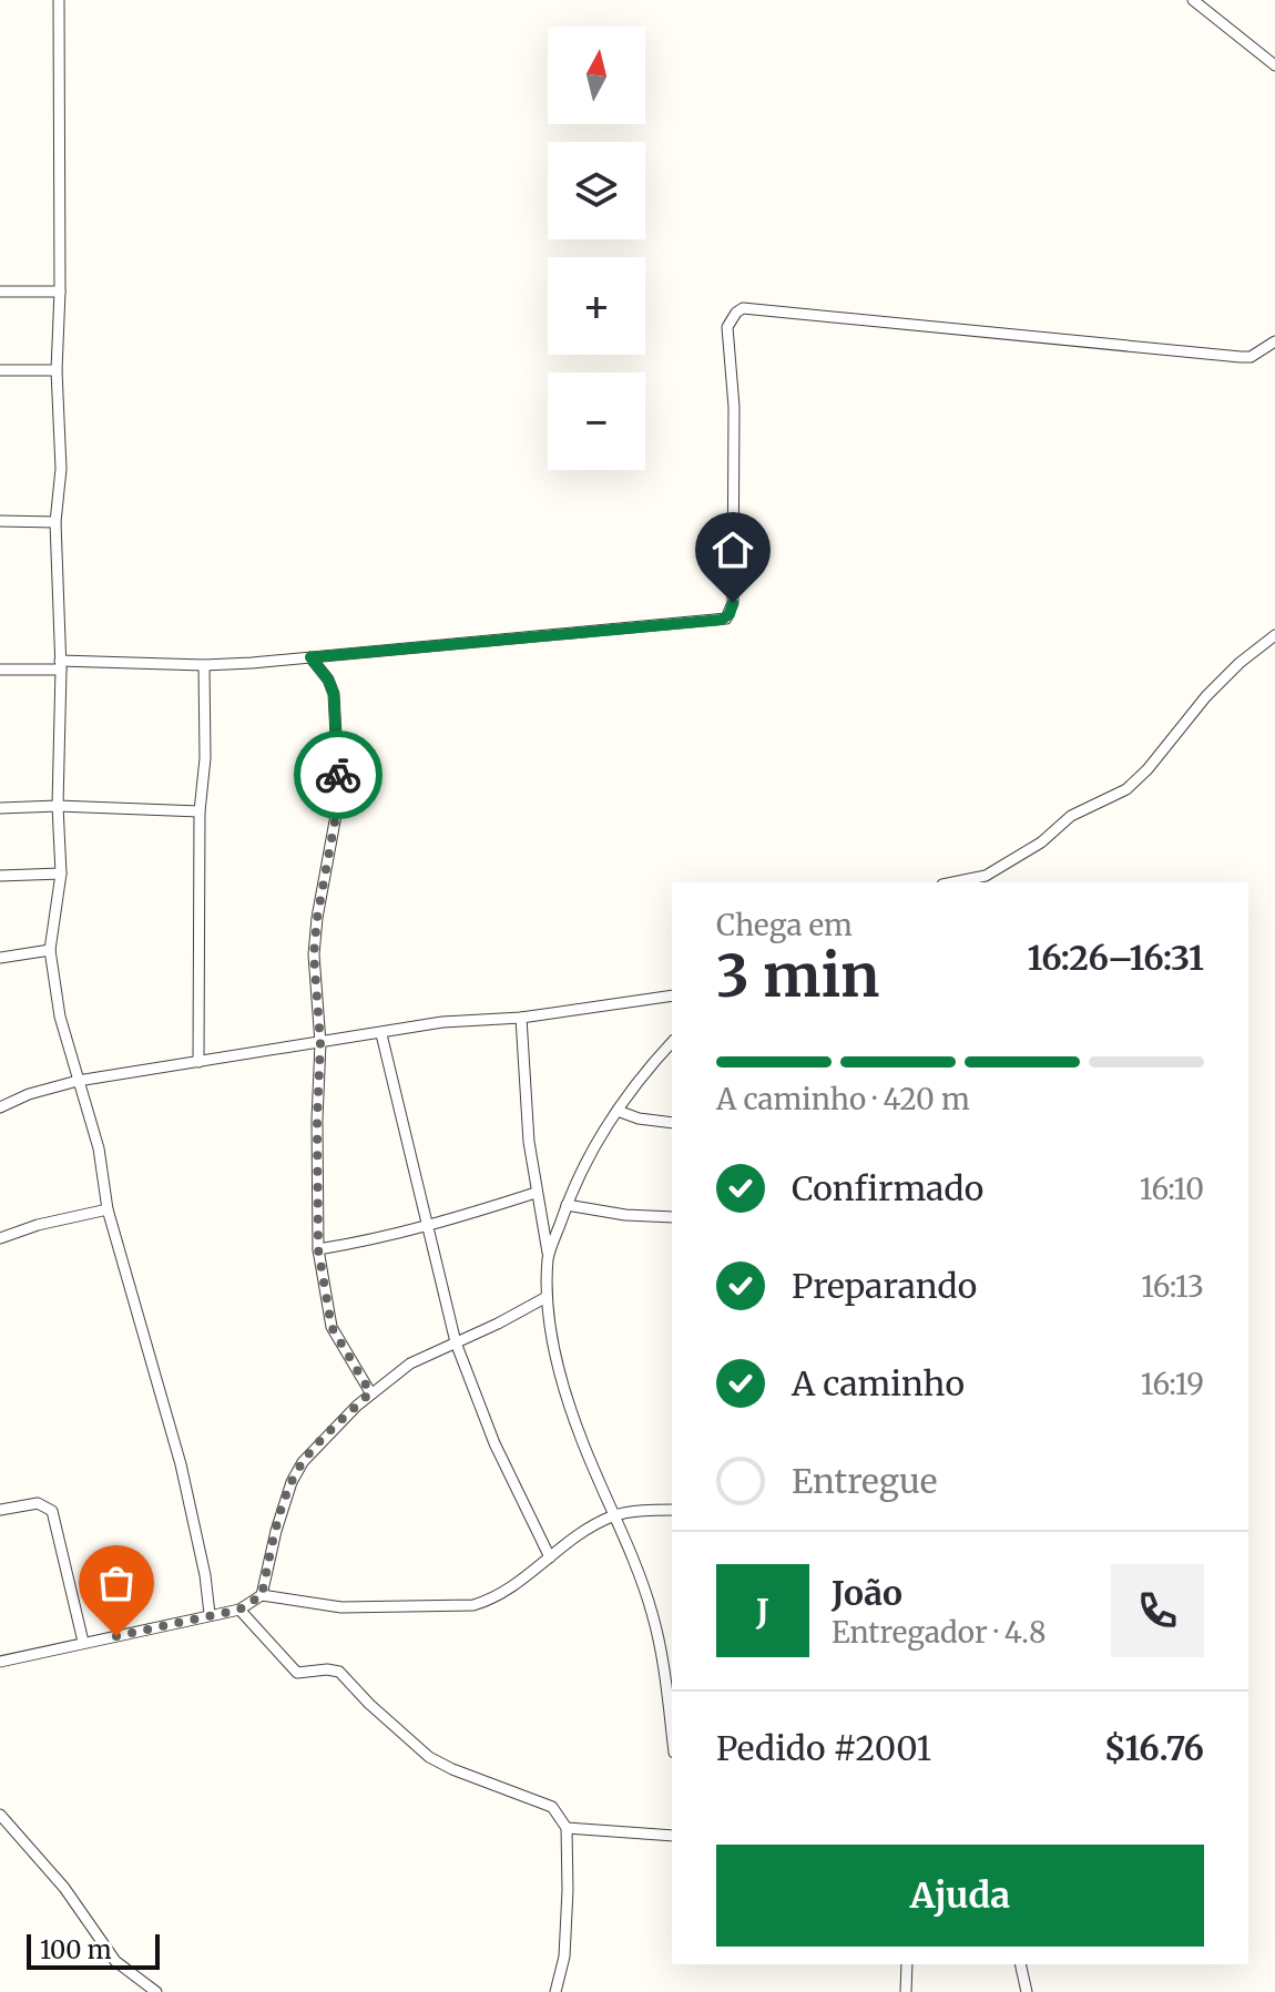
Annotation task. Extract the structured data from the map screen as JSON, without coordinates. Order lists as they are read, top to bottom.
{
  "scale_bar": "100 m",
  "north": "top",
  "page": {
    "map_buttons": ["+", "−"],
    "heading": ["3 min", "Chega em", "16:26–16:31"],
    "panel": [
      "João",
      "Entregador · 4.8",
      "Pedido #2001",
      "$16.76"
    ],
    "bar": "A caminho · 420 m",
    "list": [
      ["Confirmado", "16:10"],
      ["Preparando", "16:13"],
      ["A caminho", "16:19"],
      "Entregue"
    ],
    "round": "J",
    "buttons": "Ajuda",
    "scale": "100 m"
  }
}
